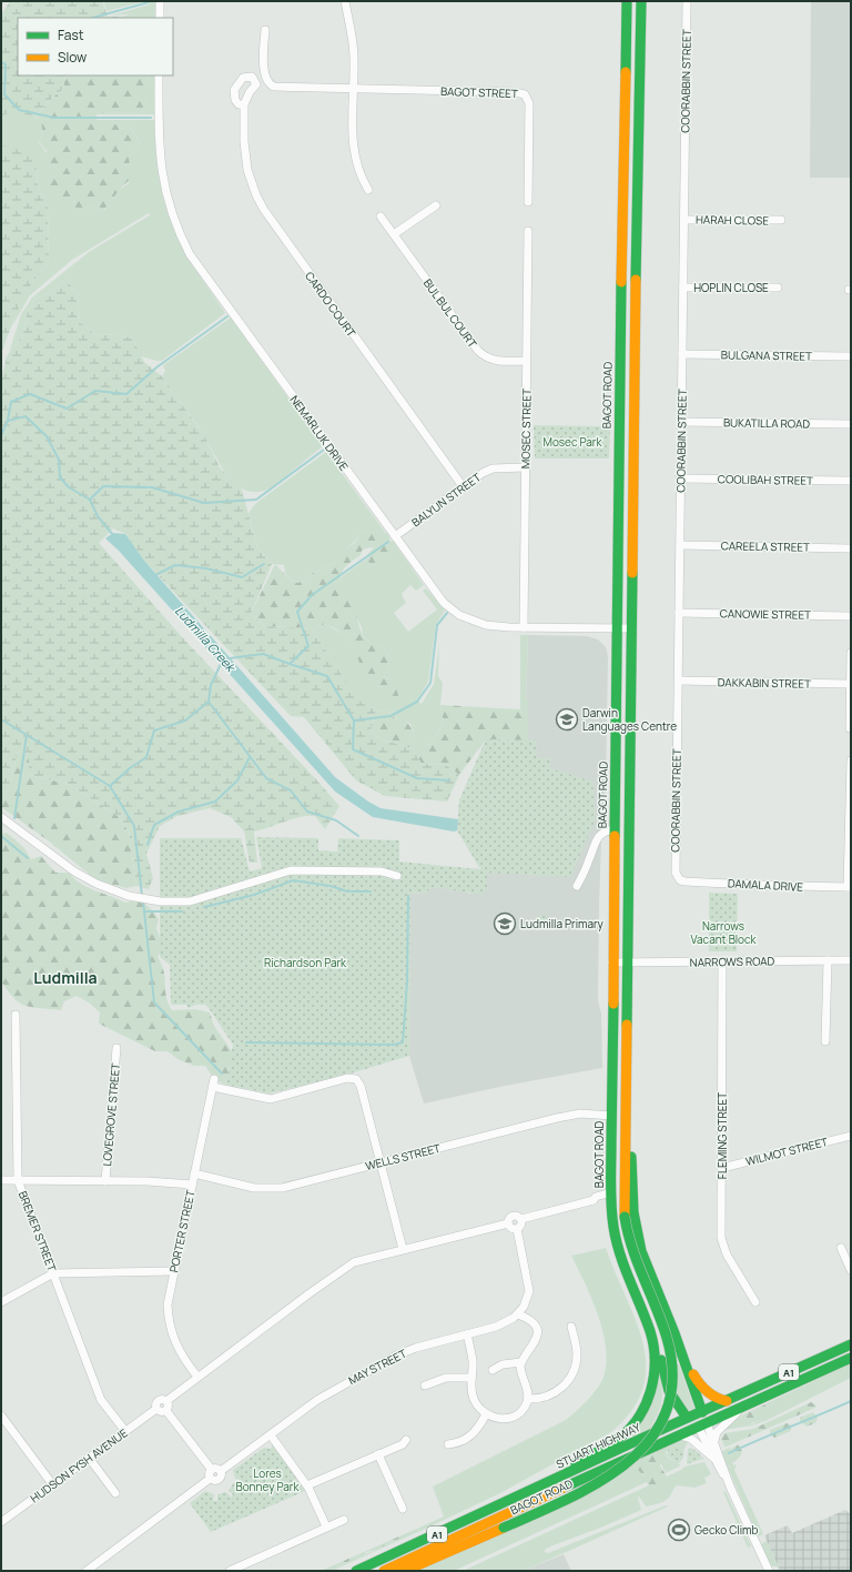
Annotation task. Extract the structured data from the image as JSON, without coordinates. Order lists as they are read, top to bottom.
{
  "streets": {
    "main road": ["BAGOT ROAD", "A1", "STUART HIGHWAY"],
    "street": [
      "COORABBIN STREET",
      "BAGOT STREET",
      "HARAH CLOSE",
      "HOPLIN CLOSE",
      "CARDO COURT",
      "BUL BUL COURT",
      "BULGANA STREET",
      "BUKATILLA ROAD",
      "MOSEC STREET",
      "NEMARLUK DRIVE",
      "COOLIBAH STREET",
      "BALYUN STREET",
      "CAREELA STREET",
      "CANOWIE STREET",
      "DAKKABIN STREET",
      "DAMALA DRIVE",
      "NARROWS ROAD",
      "LOVEGROVE STREET",
      "FLEMING STREET",
      "WILMOT STREET",
      "WELLS STREET",
      "BREMER STREET",
      "PORTER STREET",
      "MAY STREET",
      "HUDSON FYSH AVENUE"
    ]
  },
  "crossings": [
    ["COORABBIN STREET", "HARAH CLOSE"],
    ["COORABBIN STREET", "HOPLIN CLOSE"],
    ["COORABBIN STREET", "BULGANA STREET"],
    ["COORABBIN STREET", "BUKATILLA ROAD"],
    ["COORABBIN STREET", "COOLIBAH STREET"],
    ["COORABBIN STREET", "CAREELA STREET"],
    ["COORABBIN STREET", "CANOWIE STREET"],
    ["COORABBIN STREET", "DAKKABIN STREET"],
    ["COORABBIN STREET", "DAMALA DRIVE"],
    ["CARDO COURT", "BALYUN STREET"],
    ["BUL BUL COURT", "MOSEC STREET"],
    ["BAGOT ROAD", "NEMARLUK DRIVE"],
    ["BAGOT ROAD", "NARROWS ROAD"],
    ["BAGOT ROAD", "WELLS STREET"],
    ["BAGOT ROAD", "A1"],
    ["BAGOT ROAD", "STUART HIGHWAY"],
    ["MOSEC STREET", "NEMARLUK DRIVE"],
    ["MOSEC STREET", "BALYUN STREET"],
    ["NEMARLUK DRIVE", "BALYUN STREET"],
    ["NARROWS ROAD", "FLEMING STREET"],
    ["FLEMING STREET", "WILMOT STREET"],
    ["WELLS STREET", "PORTER STREET"],
    ["BREMER STREET", "HUDSON FYSH AVENUE"]
  ],
  "districts": ["Ludmilla"],
  "water": ["Ludmilla Creek"],
  "parks": [
    "Mosec Park",
    "Narrows Vacant Block",
    "Richardson Park",
    "Lores Bonney Park"
  ],
  "places": {
    "school or university": ["Darwin Languages Centre", "Ludmilla Primary"],
    "sports": ["Gecko Climb"]
  },
  "legend": ["Fast", "Slow"]
}
